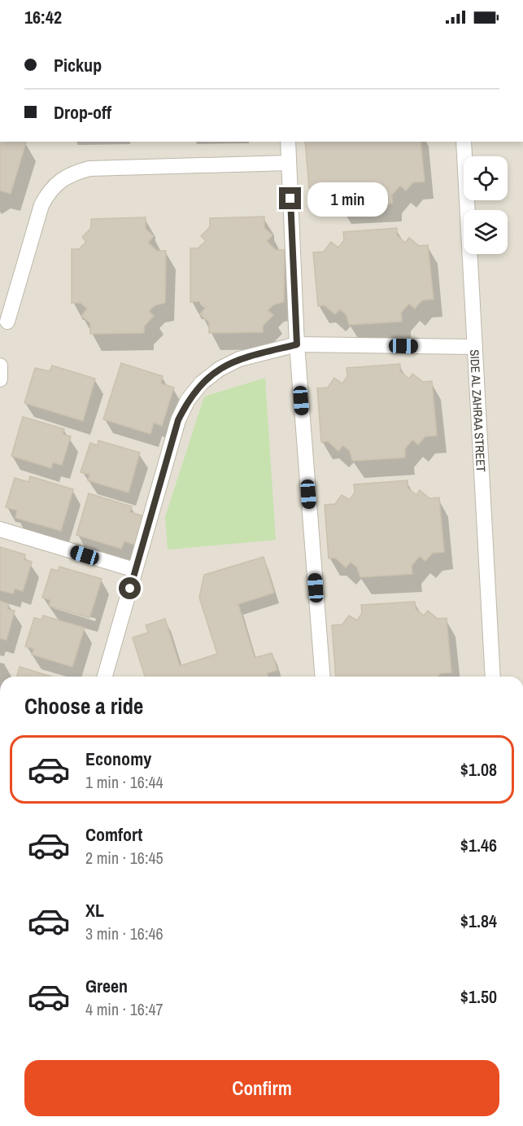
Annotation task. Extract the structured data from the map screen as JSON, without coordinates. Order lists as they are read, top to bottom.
{
  "streets": {
    "street": ["SIDE AL ZAHRAA STREET"]
  },
  "page": {
    "status": "16:42",
    "banner": ["Pickup", "Drop-off"],
    "bubble": "1 min",
    "heading": "Choose a ride",
    "list": [
      {
        "name": "Economy",
        "note": "1 min · 16:44",
        "value": "$1.08"
      },
      {
        "name": "Comfort",
        "note": "2 min · 16:45",
        "value": "$1.46"
      },
      {
        "name": "XL",
        "note": "3 min · 16:46",
        "value": "$1.84"
      },
      {
        "name": "Green",
        "note": "4 min · 16:47",
        "value": "$1.50"
      }
    ],
    "buttons": "Confirm"
  }
}
